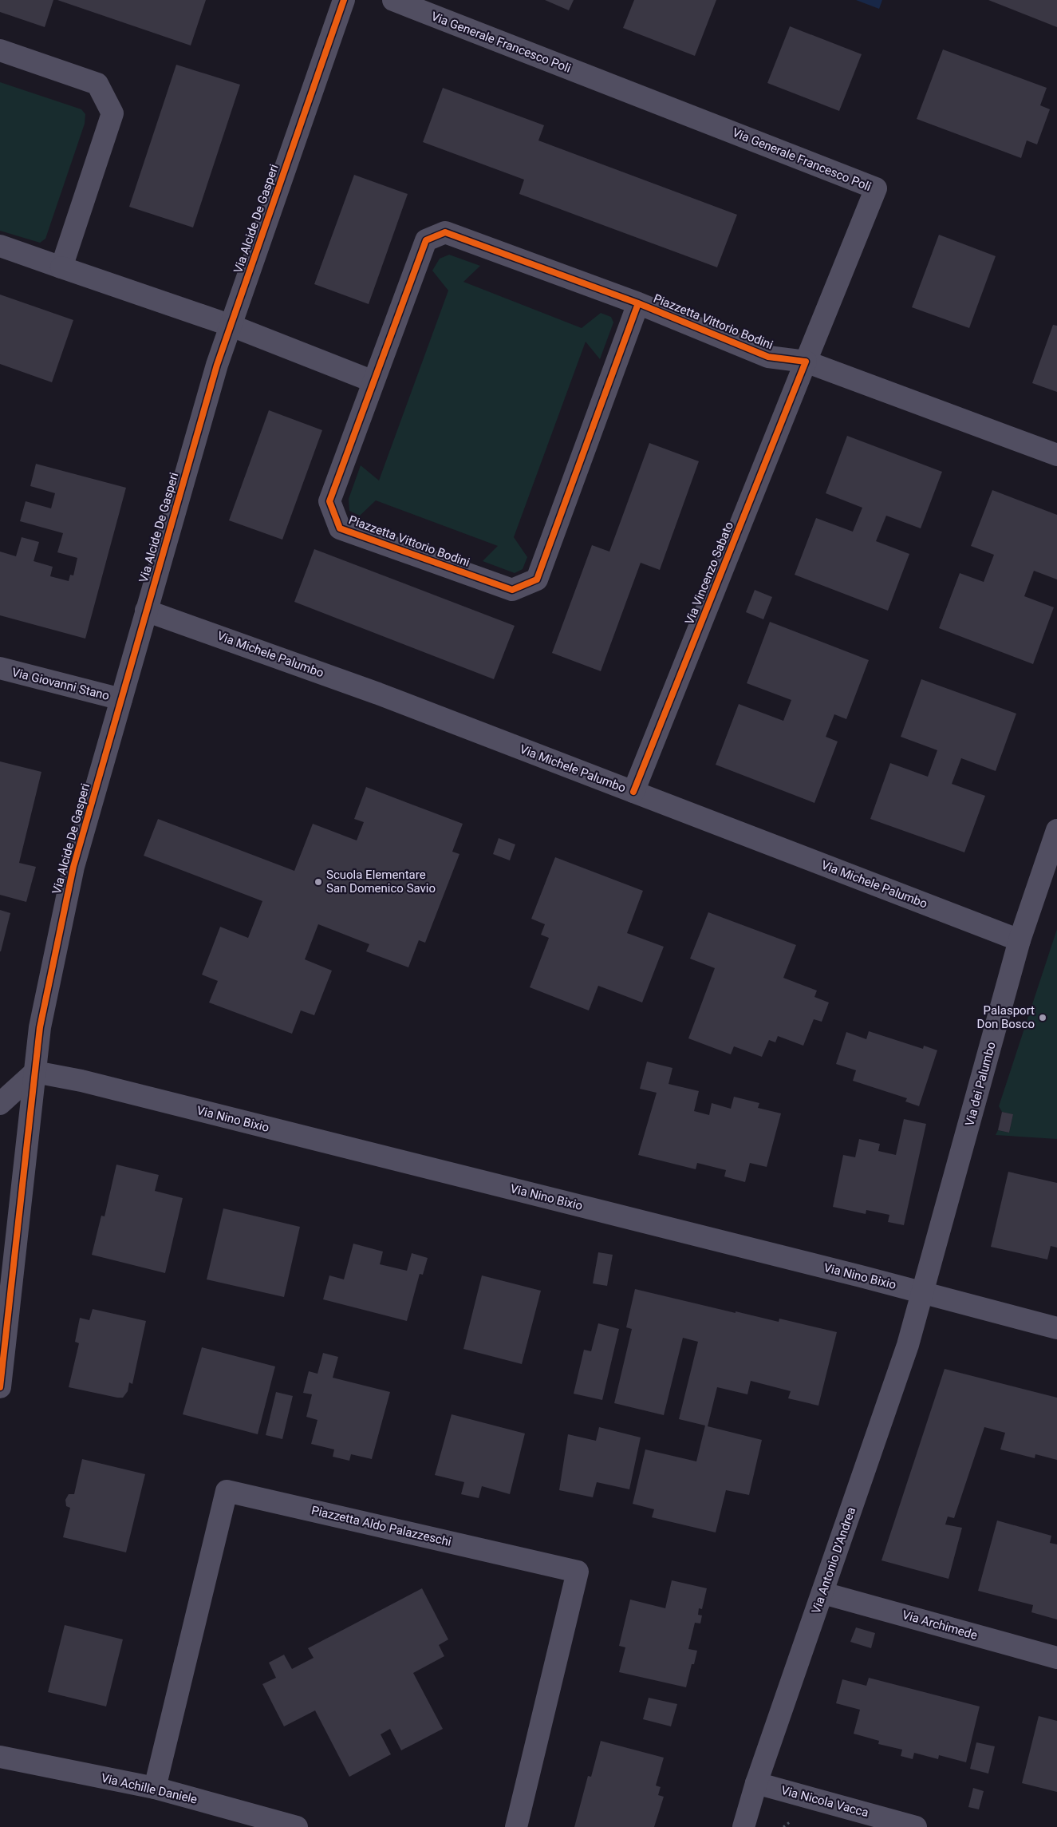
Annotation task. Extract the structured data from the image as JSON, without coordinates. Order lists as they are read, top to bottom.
{
  "streets": {
    "street": [
      "Via Generale Francesco Poli",
      "Via Alcide De Gasperi",
      "Piazzetta Vittorio Bodini",
      "Via Vincenzo Sabato",
      "Via Michele Palumbo",
      "Via Giovanni Stano",
      "Via dei Palumbo",
      "Via Nino Bixio",
      "Piazzetta Aldo Palazzeschi",
      "Via Antonio D'Andrea",
      "Via Archimede",
      "Via Achille Daniele",
      "Via Nicola Vacca"
    ]
  },
  "crossings": [
    ["Via Generale Francesco Poli", "Piazzetta Vittorio Bodini"],
    ["Via Generale Francesco Poli", "Via Vincenzo Sabato"],
    ["Via Alcide De Gasperi", "Via Michele Palumbo"],
    ["Via Alcide De Gasperi", "Via Giovanni Stano"],
    ["Via Alcide De Gasperi", "Via Nino Bixio"],
    ["Piazzetta Vittorio Bodini", "Via Vincenzo Sabato"],
    ["Via Vincenzo Sabato", "Via Michele Palumbo"],
    ["Via Michele Palumbo", "Via dei Palumbo"],
    ["Via dei Palumbo", "Via Nino Bixio"],
    ["Via dei Palumbo", "Via Antonio D'Andrea"],
    ["Via Nino Bixio", "Via Antonio D'Andrea"],
    ["Piazzetta Aldo Palazzeschi", "Via Achille Daniele"],
    ["Via Antonio D'Andrea", "Via Archimede"],
    ["Via Antonio D'Andrea", "Via Nicola Vacca"]
  ],
  "places": ["Scuola Elementare San Domenico Savio", "Palasport Don Bosco"]
}
